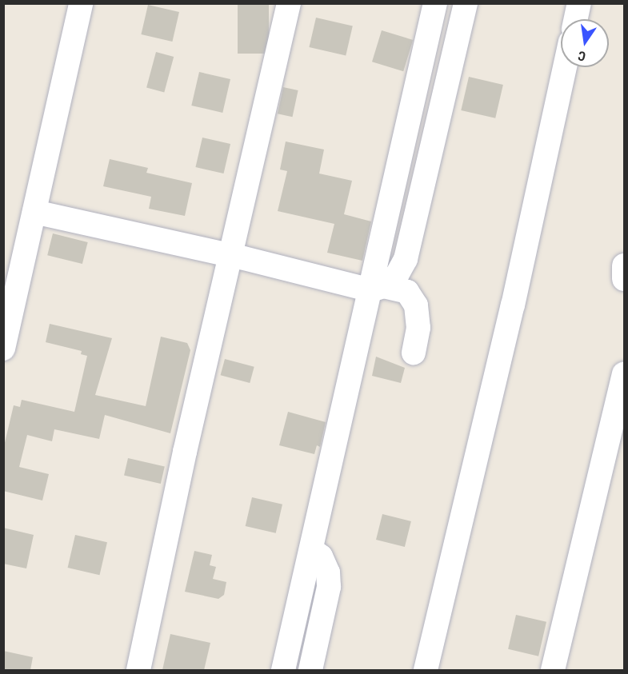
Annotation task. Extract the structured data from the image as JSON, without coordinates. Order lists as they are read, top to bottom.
{
  "north": "bottom"
}
